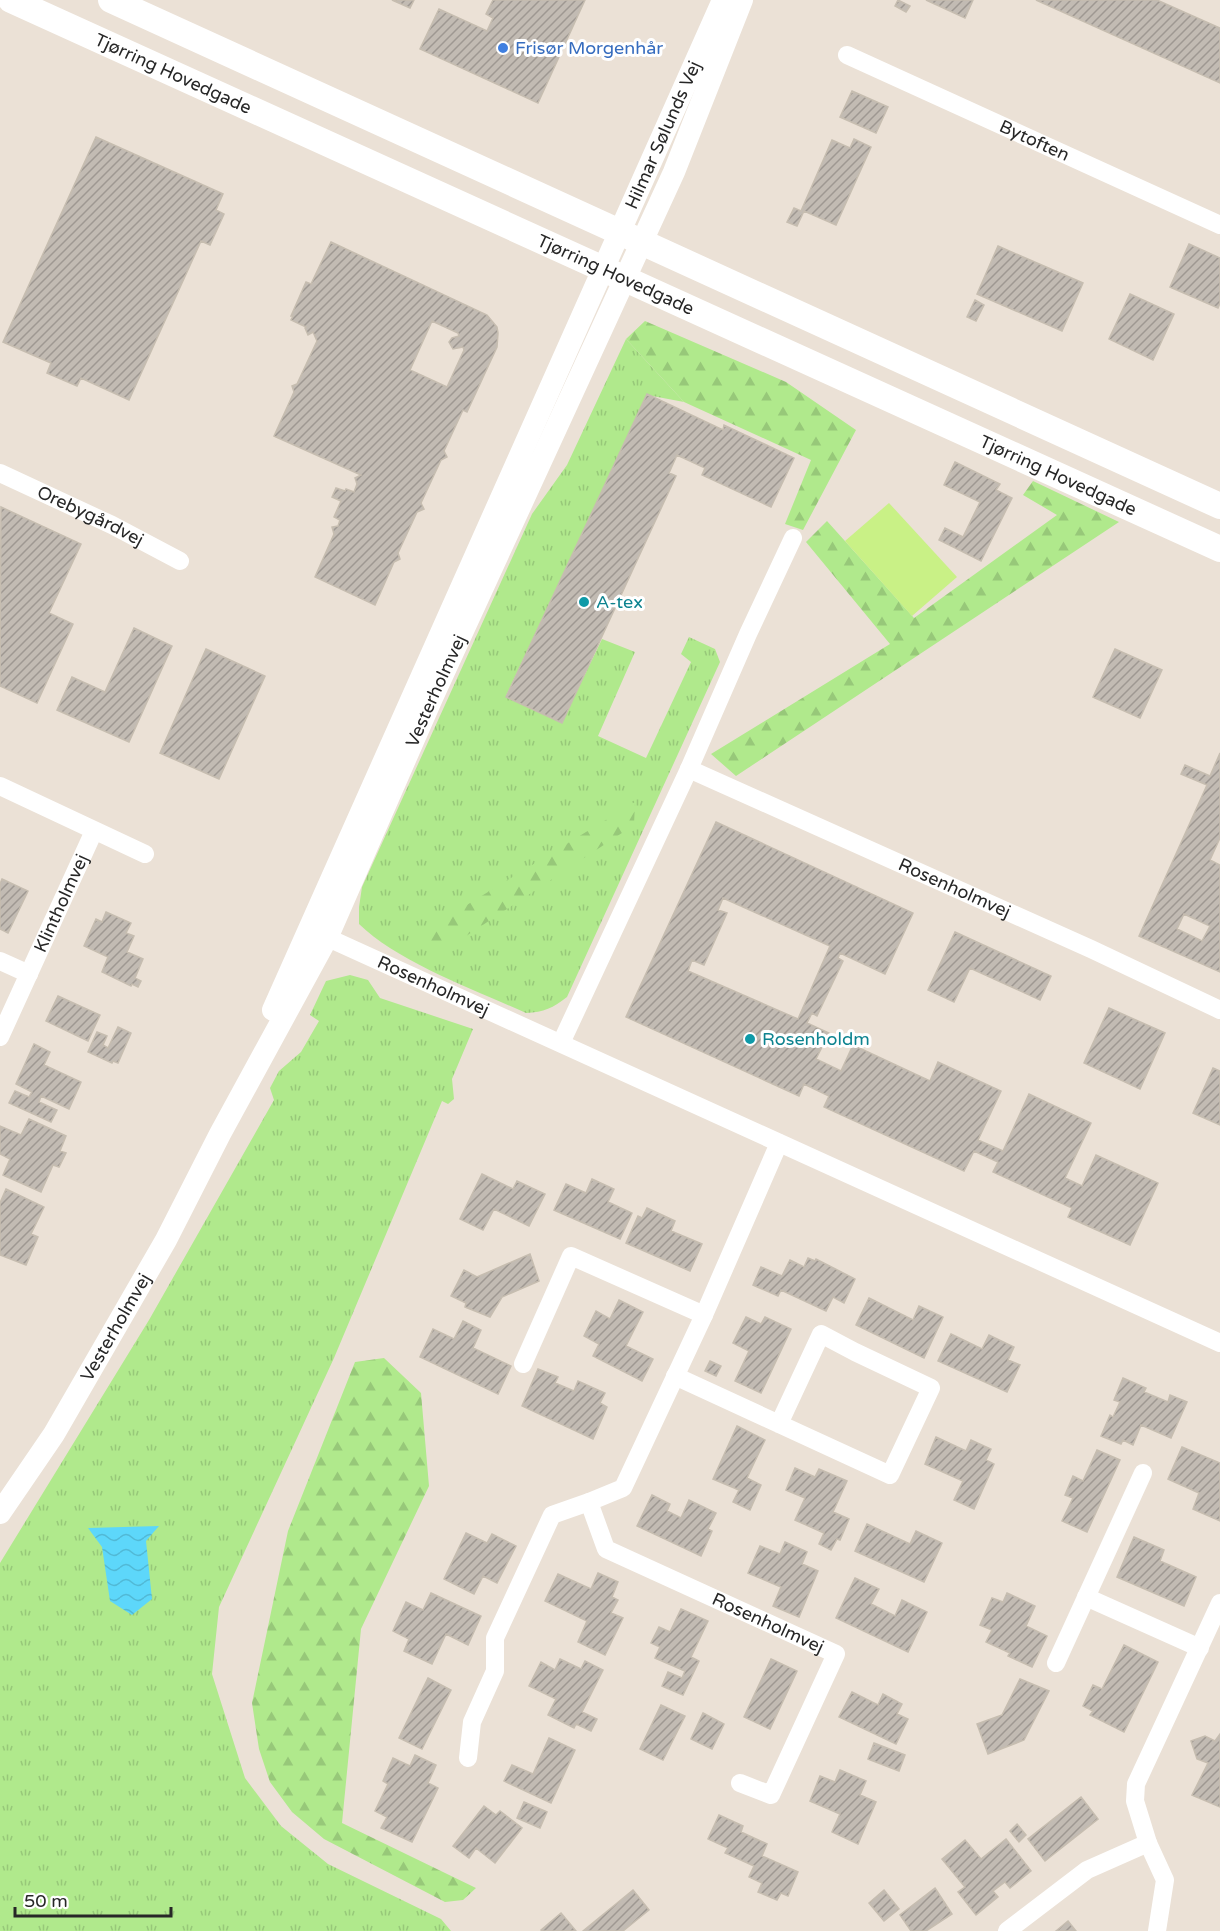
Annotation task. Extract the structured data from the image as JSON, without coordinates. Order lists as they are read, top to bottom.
{
  "streets": {
    "main road": ["Tjørring Hovedgade"],
    "street": [
      "Hilmar Sølunds Vej",
      "Bytoften",
      "Orebygårdvej",
      "Vesterholmvej",
      "Rosenholmvej",
      "Klintholmvej"
    ]
  },
  "crossings": [
    ["Tjørring Hovedgade", "Hilmar Sølunds Vej"],
    ["Tjørring Hovedgade", "Vesterholmvej"],
    ["Hilmar Sølunds Vej", "Vesterholmvej"],
    ["Vesterholmvej", "Rosenholmvej"]
  ],
  "places": ["Frisør Morgenhår", "A-tex", "Rosenholdm"],
  "scale_bar": "50 m"
}
